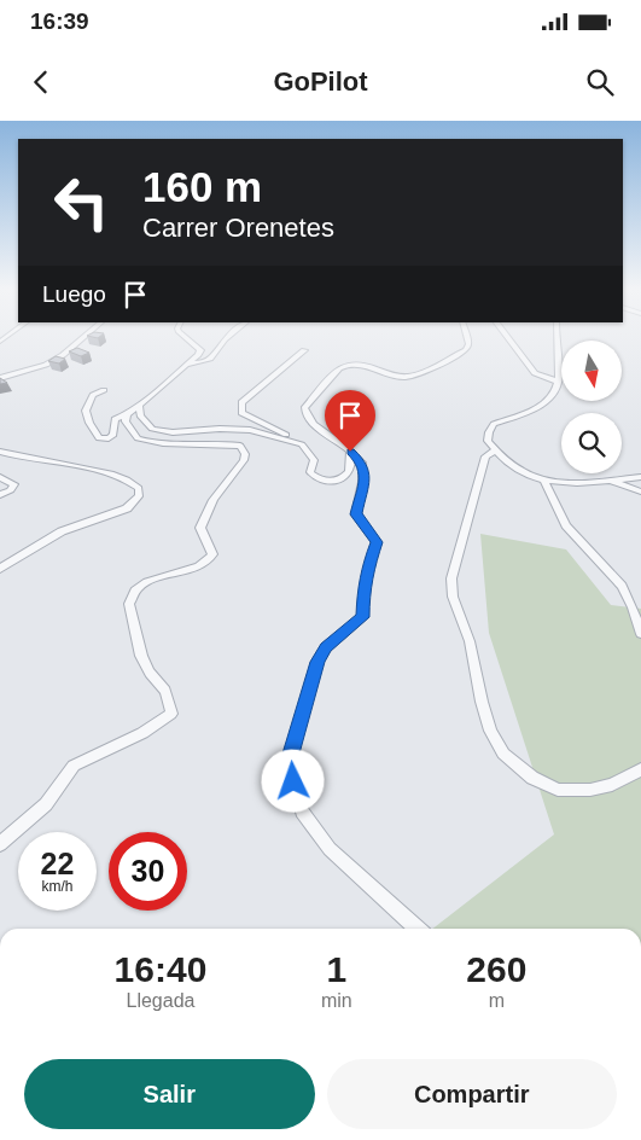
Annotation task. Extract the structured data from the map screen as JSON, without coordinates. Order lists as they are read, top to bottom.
{
  "north": "bottom",
  "page": {
    "status": "16:39",
    "header": "GoPilot",
    "turn": ["160 m", "Carrer Orenetes"],
    "then": "Luego",
    "speed": "22 km/h",
    "limit": "30",
    "eta": [
      "16:40",
      "Llegada",
      "1",
      "min",
      "260",
      "m"
    ],
    "buttons": ["Salir", "Compartir"]
  }
}
